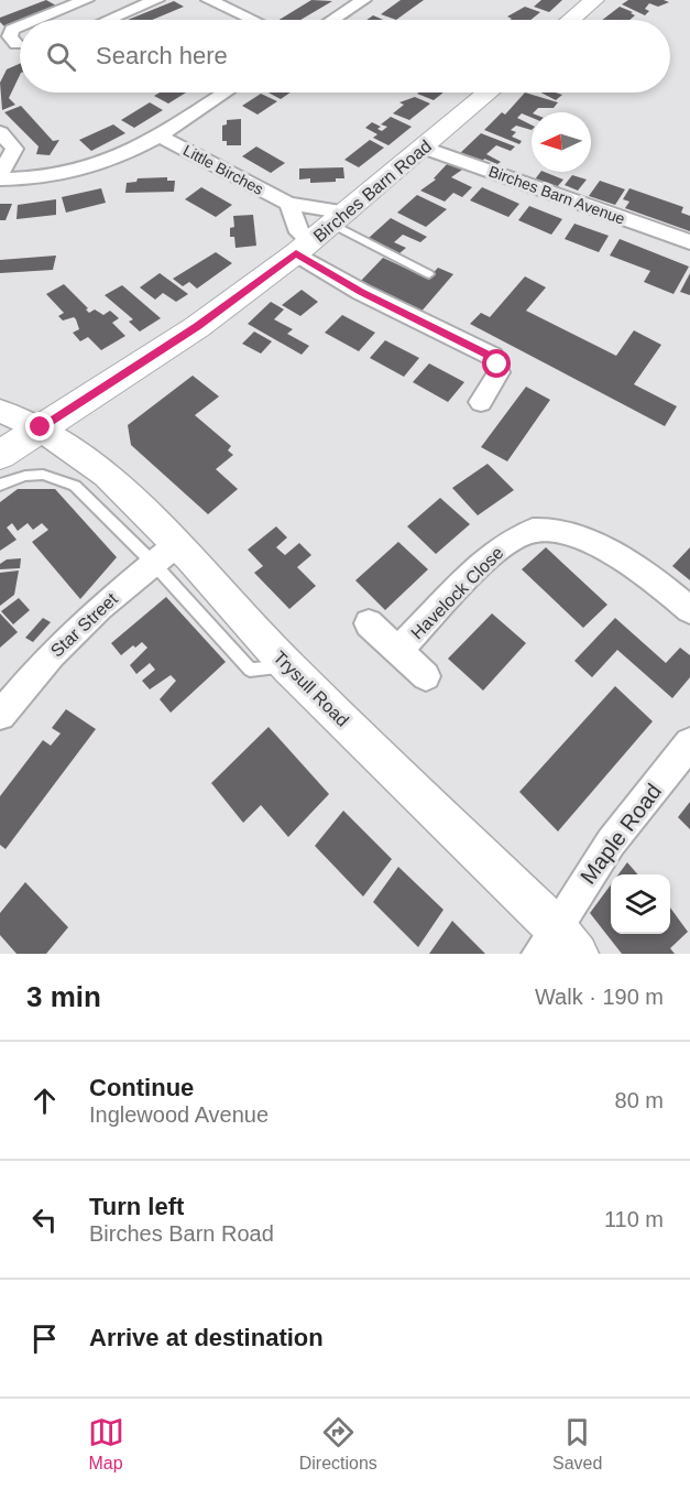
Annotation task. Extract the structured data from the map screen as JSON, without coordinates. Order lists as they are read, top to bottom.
{
  "streets": {
    "main road": ["Birches Barn Road"],
    "street": [
      "Little Birches",
      "Birches Barn Avenue",
      "Havelock Close",
      "Star Street",
      "Trysull Road",
      "Maple Road"
    ]
  },
  "crossings": [
    ["Little Birches", "Birches Barn Road"],
    ["Birches Barn Road", "Birches Barn Avenue"],
    ["Birches Barn Road", "Trysull Road"],
    ["Star Street", "Trysull Road"],
    ["Trysull Road", "Maple Road"]
  ],
  "north": "left",
  "page": {
    "search": "Search here",
    "heading": ["3 min", "Walk · 190 m"],
    "list": [
      ["Continue", "Inglewood Avenue", "80 m"],
      ["Turn left", "Birches Barn Road", "110 m"],
      "Arrive at destination"
    ],
    "nav": ["Map", "Directions", "Saved"]
  }
}
